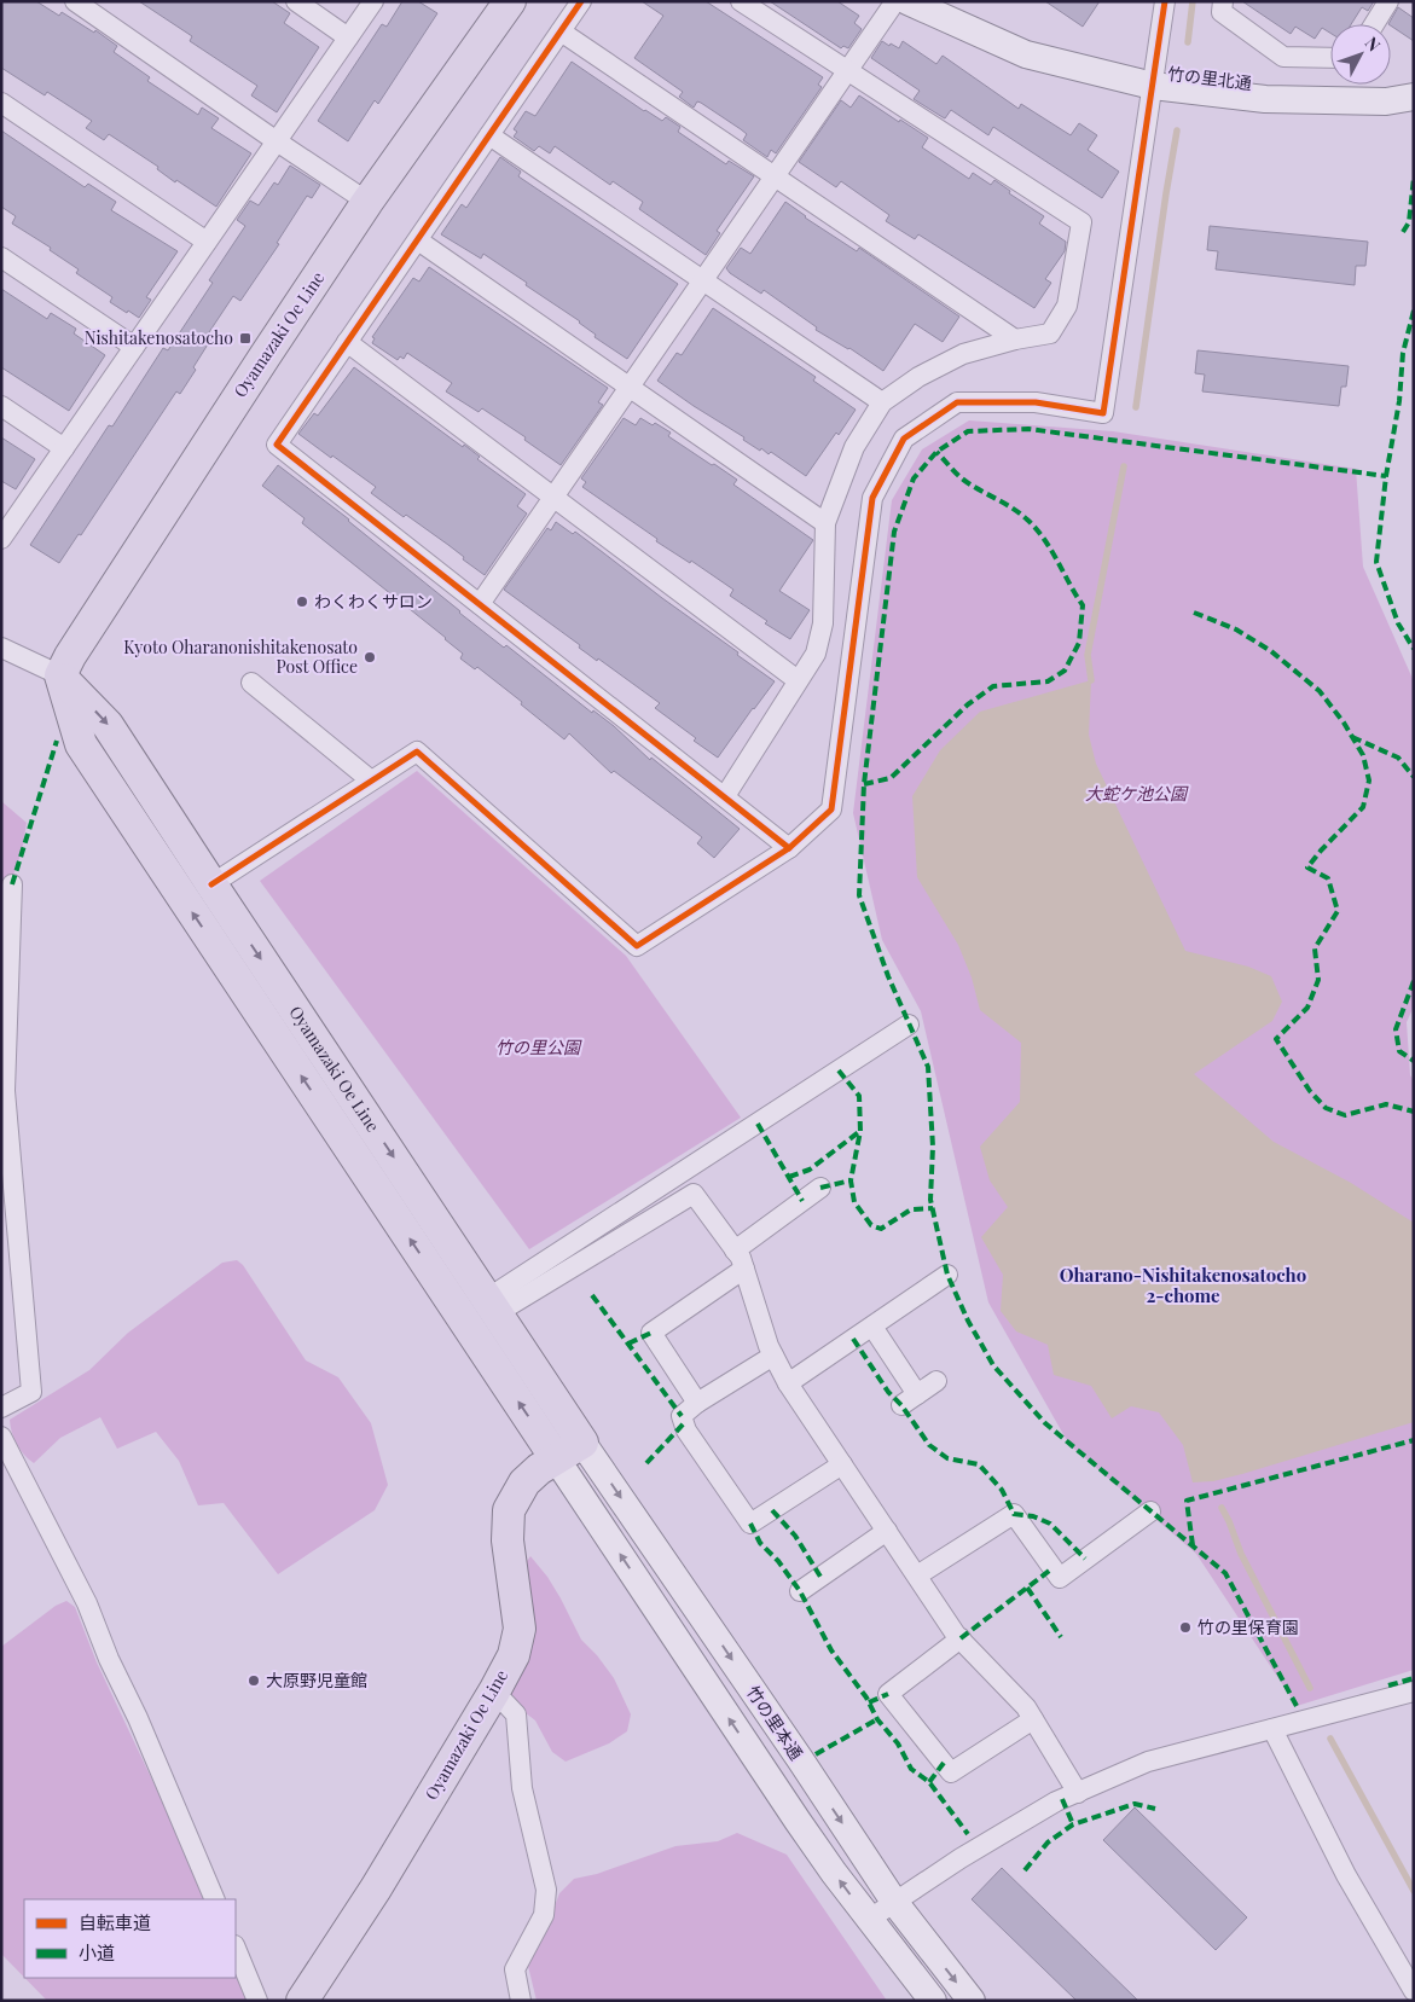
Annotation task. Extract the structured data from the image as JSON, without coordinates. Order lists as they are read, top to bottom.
{
  "streets": {
    "main road": ["Oyamazaki Oe Line"],
    "street": ["竹の里北通", "竹の里本通"]
  },
  "crossings": [
    ["Oyamazaki Oe Line", "竹の里本通"]
  ],
  "districts": ["Oharano-Nishitakenosatocho 2-chome"],
  "parks": ["大蛇ケ池公園", "竹の里公園"],
  "places": {
    "transit": ["Nishitakenosatocho"],
    "other": [
      "わくわくサロン",
      "Kyoto Oharanonishitakenosato Post Office",
      "竹の里保育園",
      "大原野児童館"
    ]
  },
  "legend": ["自転車道", "小道"],
  "north": "top right"
}
